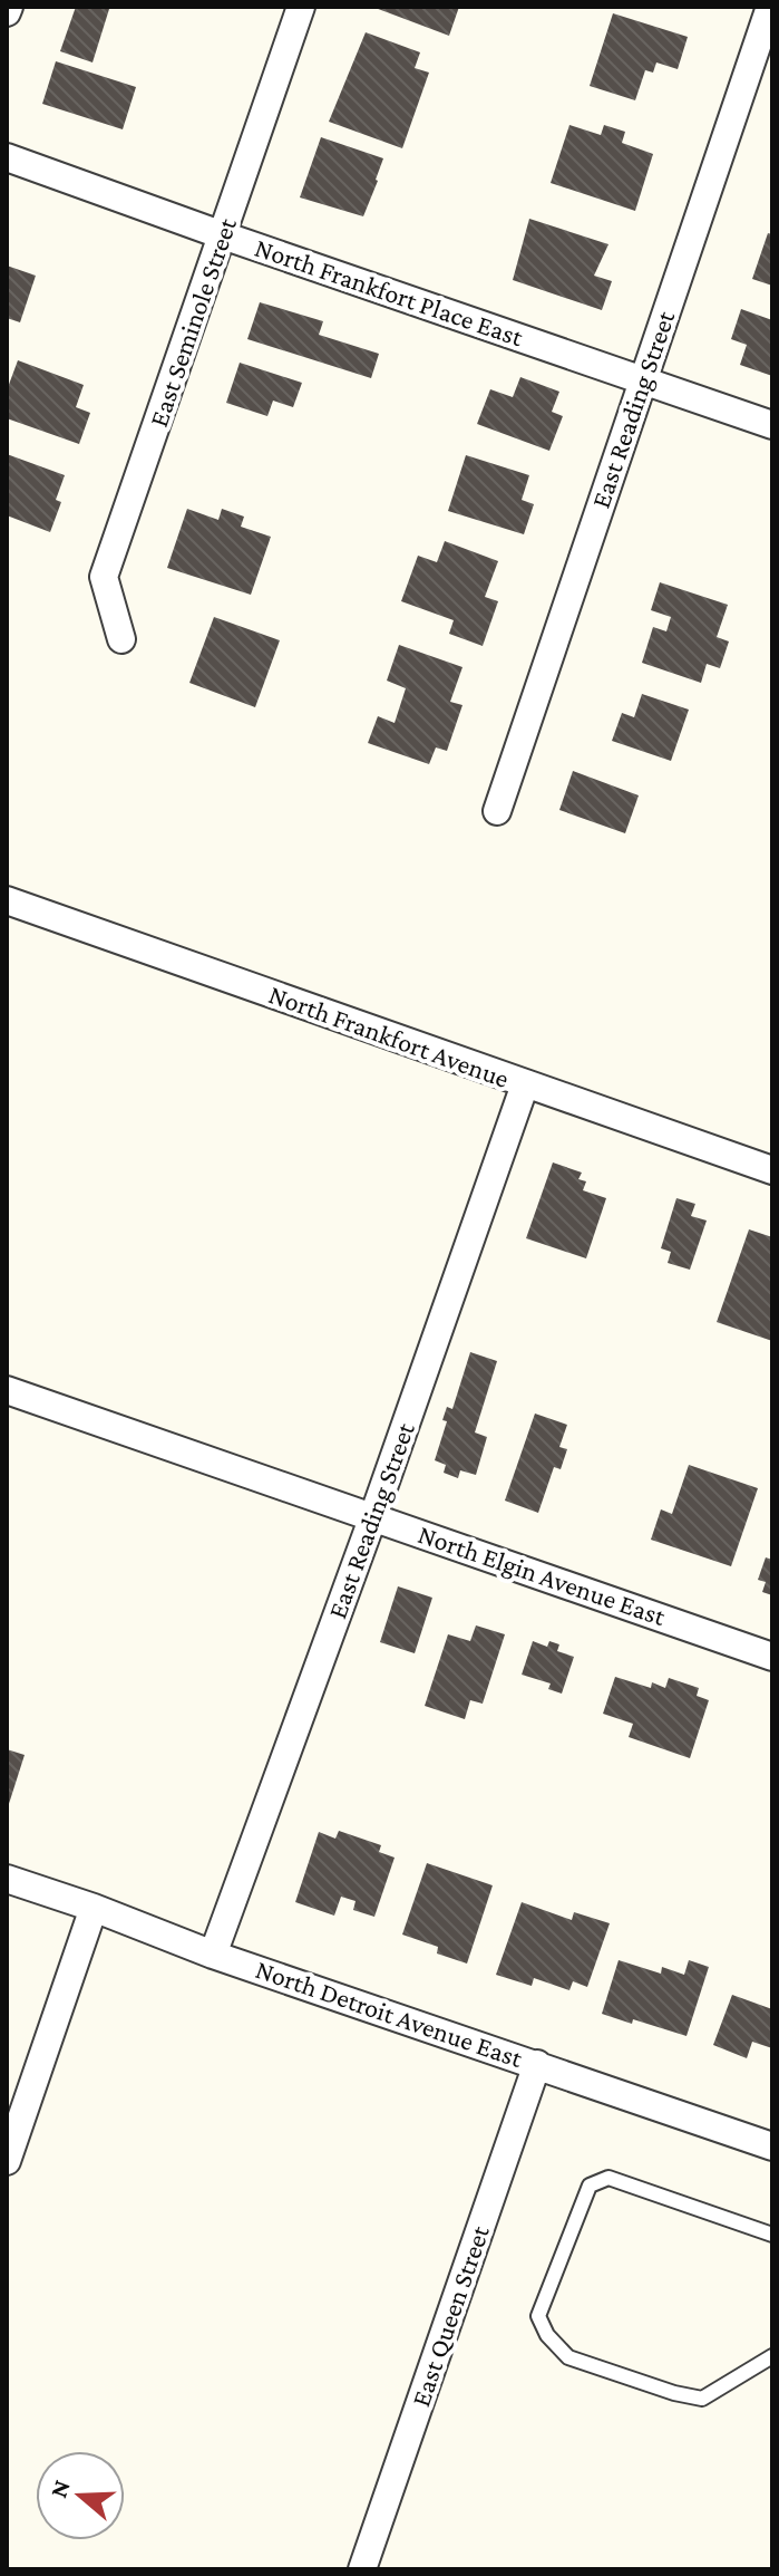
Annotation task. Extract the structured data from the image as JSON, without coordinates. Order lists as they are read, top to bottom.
{
  "streets": {
    "street": [
      "North Frankfort Place East",
      "East Seminole Street",
      "East Reading Street",
      "North Frankfort Avenue",
      "North Elgin Avenue East",
      "North Detroit Avenue East",
      "East Queen Street"
    ]
  },
  "crossings": [
    ["North Frankfort Place East", "East Seminole Street"],
    ["North Frankfort Place East", "East Reading Street"],
    ["East Reading Street", "North Frankfort Avenue"],
    ["East Reading Street", "North Elgin Avenue East"],
    ["East Reading Street", "North Detroit Avenue East"],
    ["North Detroit Avenue East", "East Queen Street"]
  ],
  "north": "left"
}
